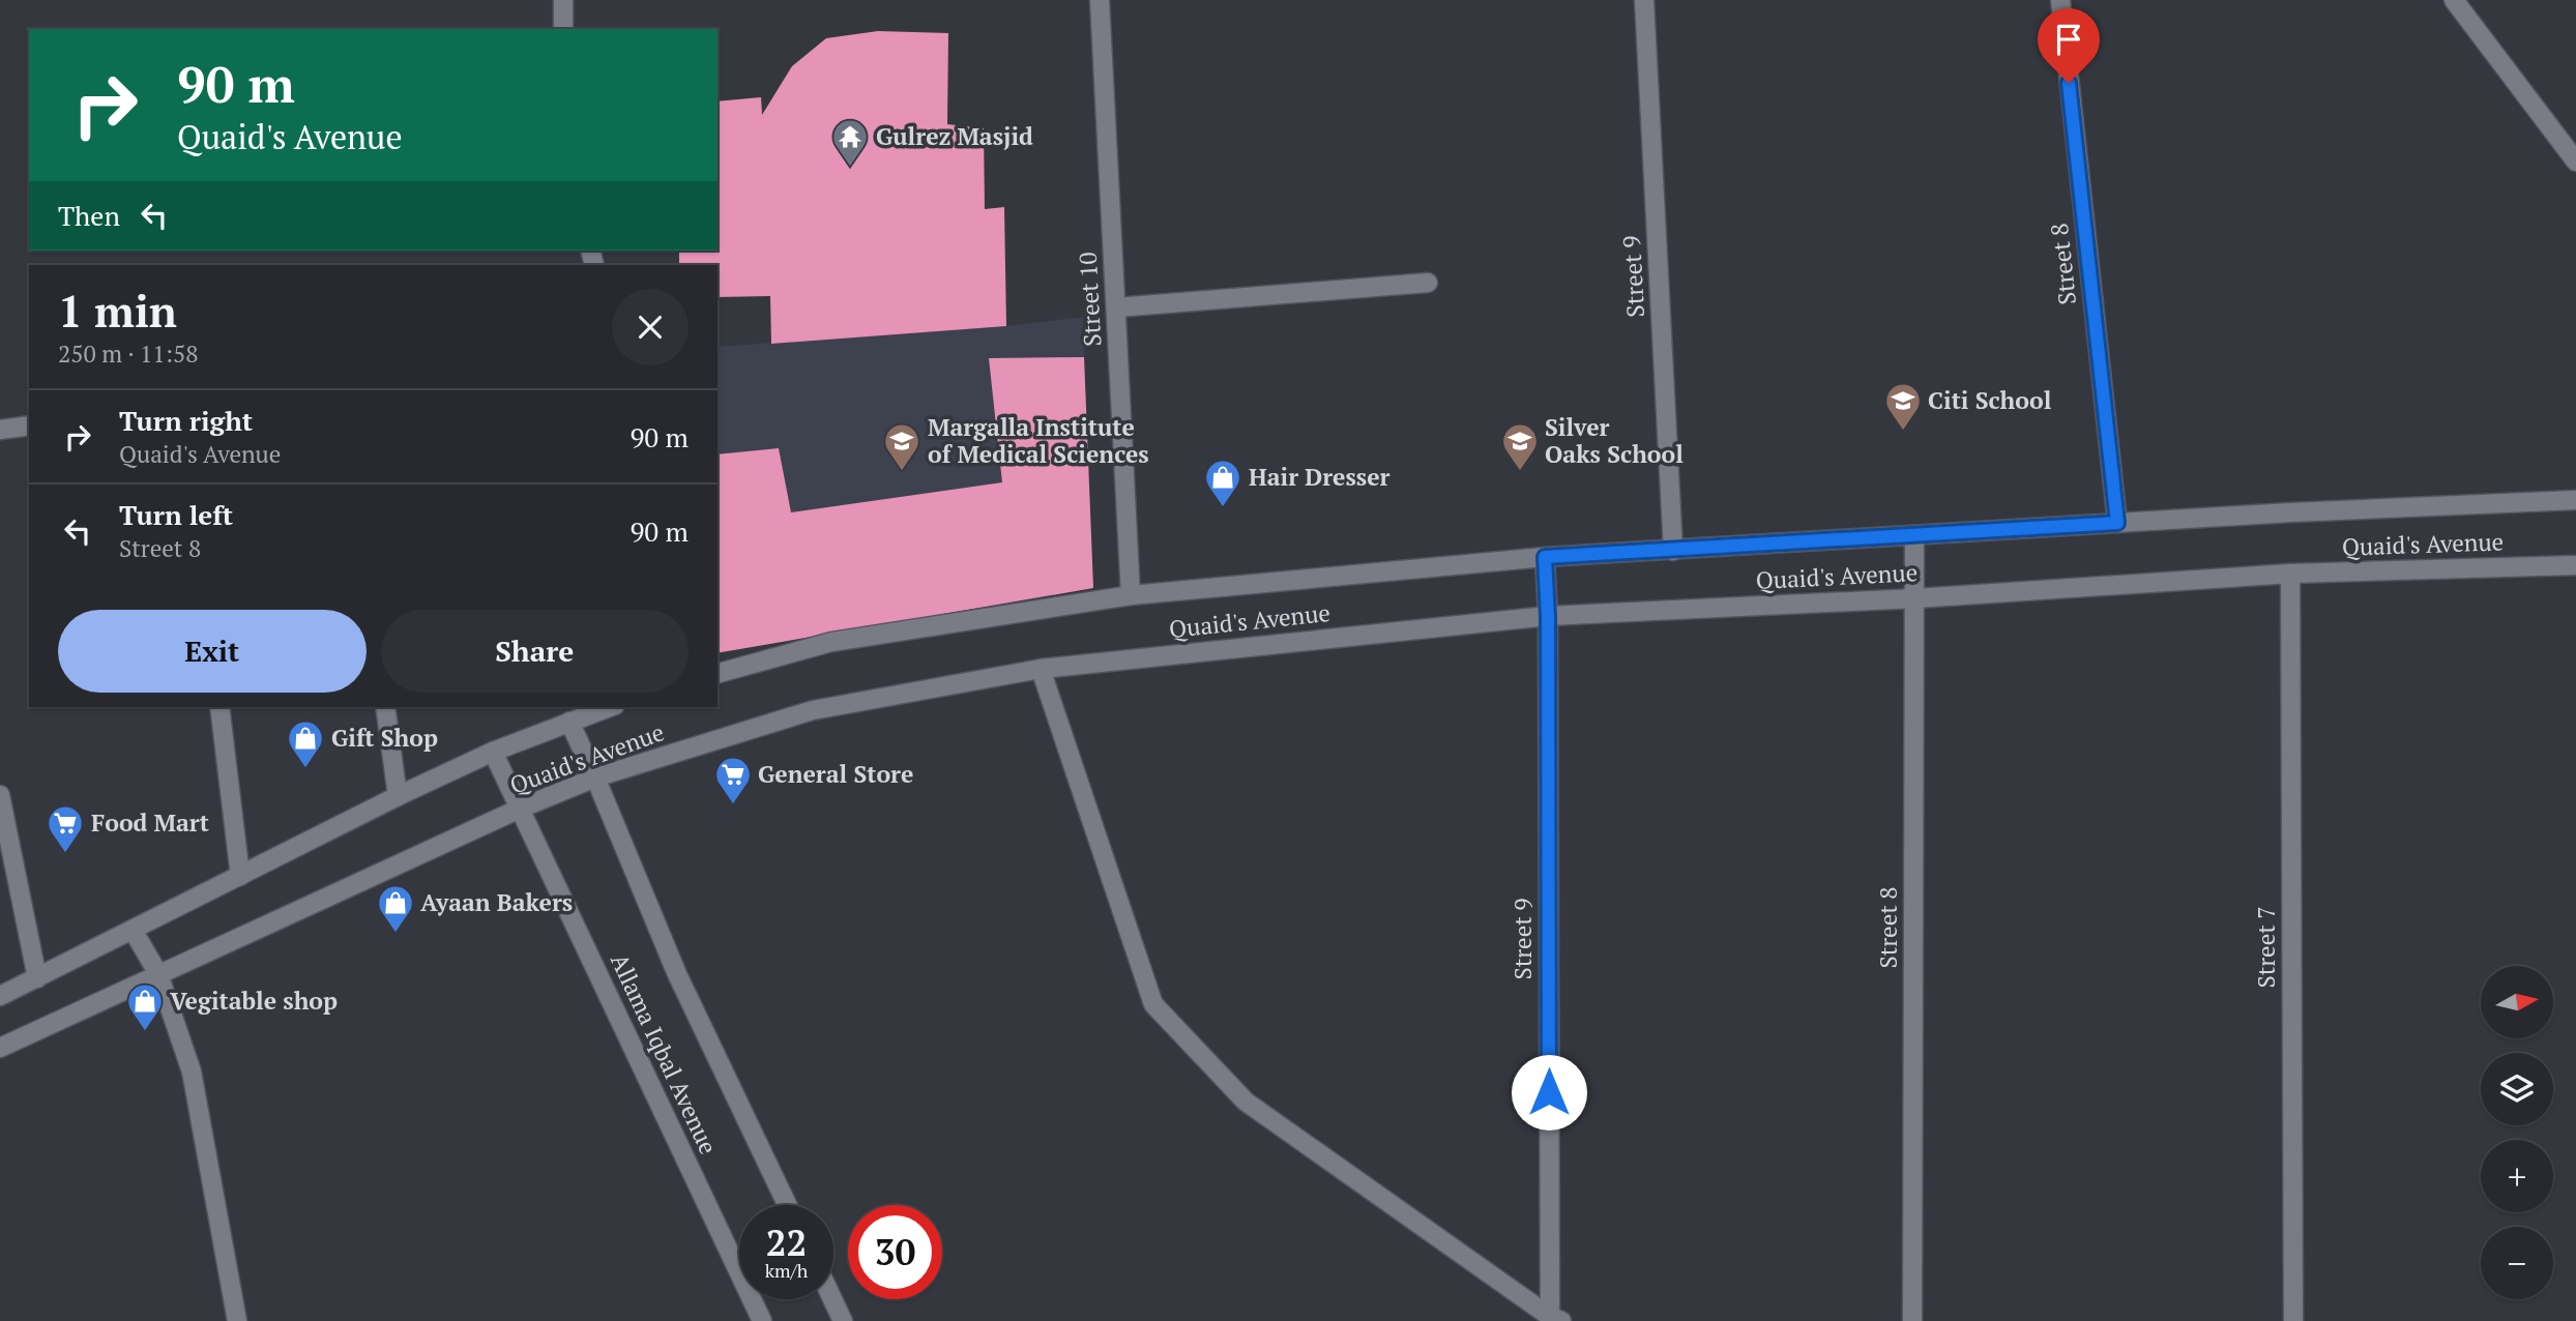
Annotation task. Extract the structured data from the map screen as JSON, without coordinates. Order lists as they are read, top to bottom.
{
  "streets": {
    "street": [
      "Street 8",
      "Street 9",
      "Street 10",
      "Quaid's Avenue",
      "Street 7",
      "Allama Iqbal Avenue"
    ]
  },
  "crossings": [
    ["Street 8", "Quaid's Avenue"],
    ["Street 9", "Quaid's Avenue"],
    ["Street 10", "Quaid's Avenue"],
    ["Quaid's Avenue", "Street 7"],
    ["Quaid's Avenue", "Allama Iqbal Avenue"]
  ],
  "places": {
    "temple": ["Gulrez Masjid"],
    "school or university": ["Citi School", "Margalla Institute of Medical Sciences", "Silver Oaks School"],
    "shop": [
      "Hair Dresser",
      "Gift Shop",
      "Ayaan Bakers",
      "Vegitable shop"
    ],
    "supermarket": ["General Store", "Food Mart"]
  },
  "north": "right",
  "page": {
    "turn": ["90 m", "Quaid's Avenue"],
    "then": "Then",
    "heading": ["1 min", "250 m · 11:58"],
    "list": [
      {
        "name": "Turn right",
        "note": "Quaid's Avenue",
        "value": "90 m"
      },
      {
        "name": "Turn left",
        "note": "Street 8",
        "value": "90 m"
      }
    ],
    "buttons": ["Exit", "Share"],
    "map_buttons": ["+", "−"],
    "speed": "22 km/h",
    "limit": "30"
  }
}
